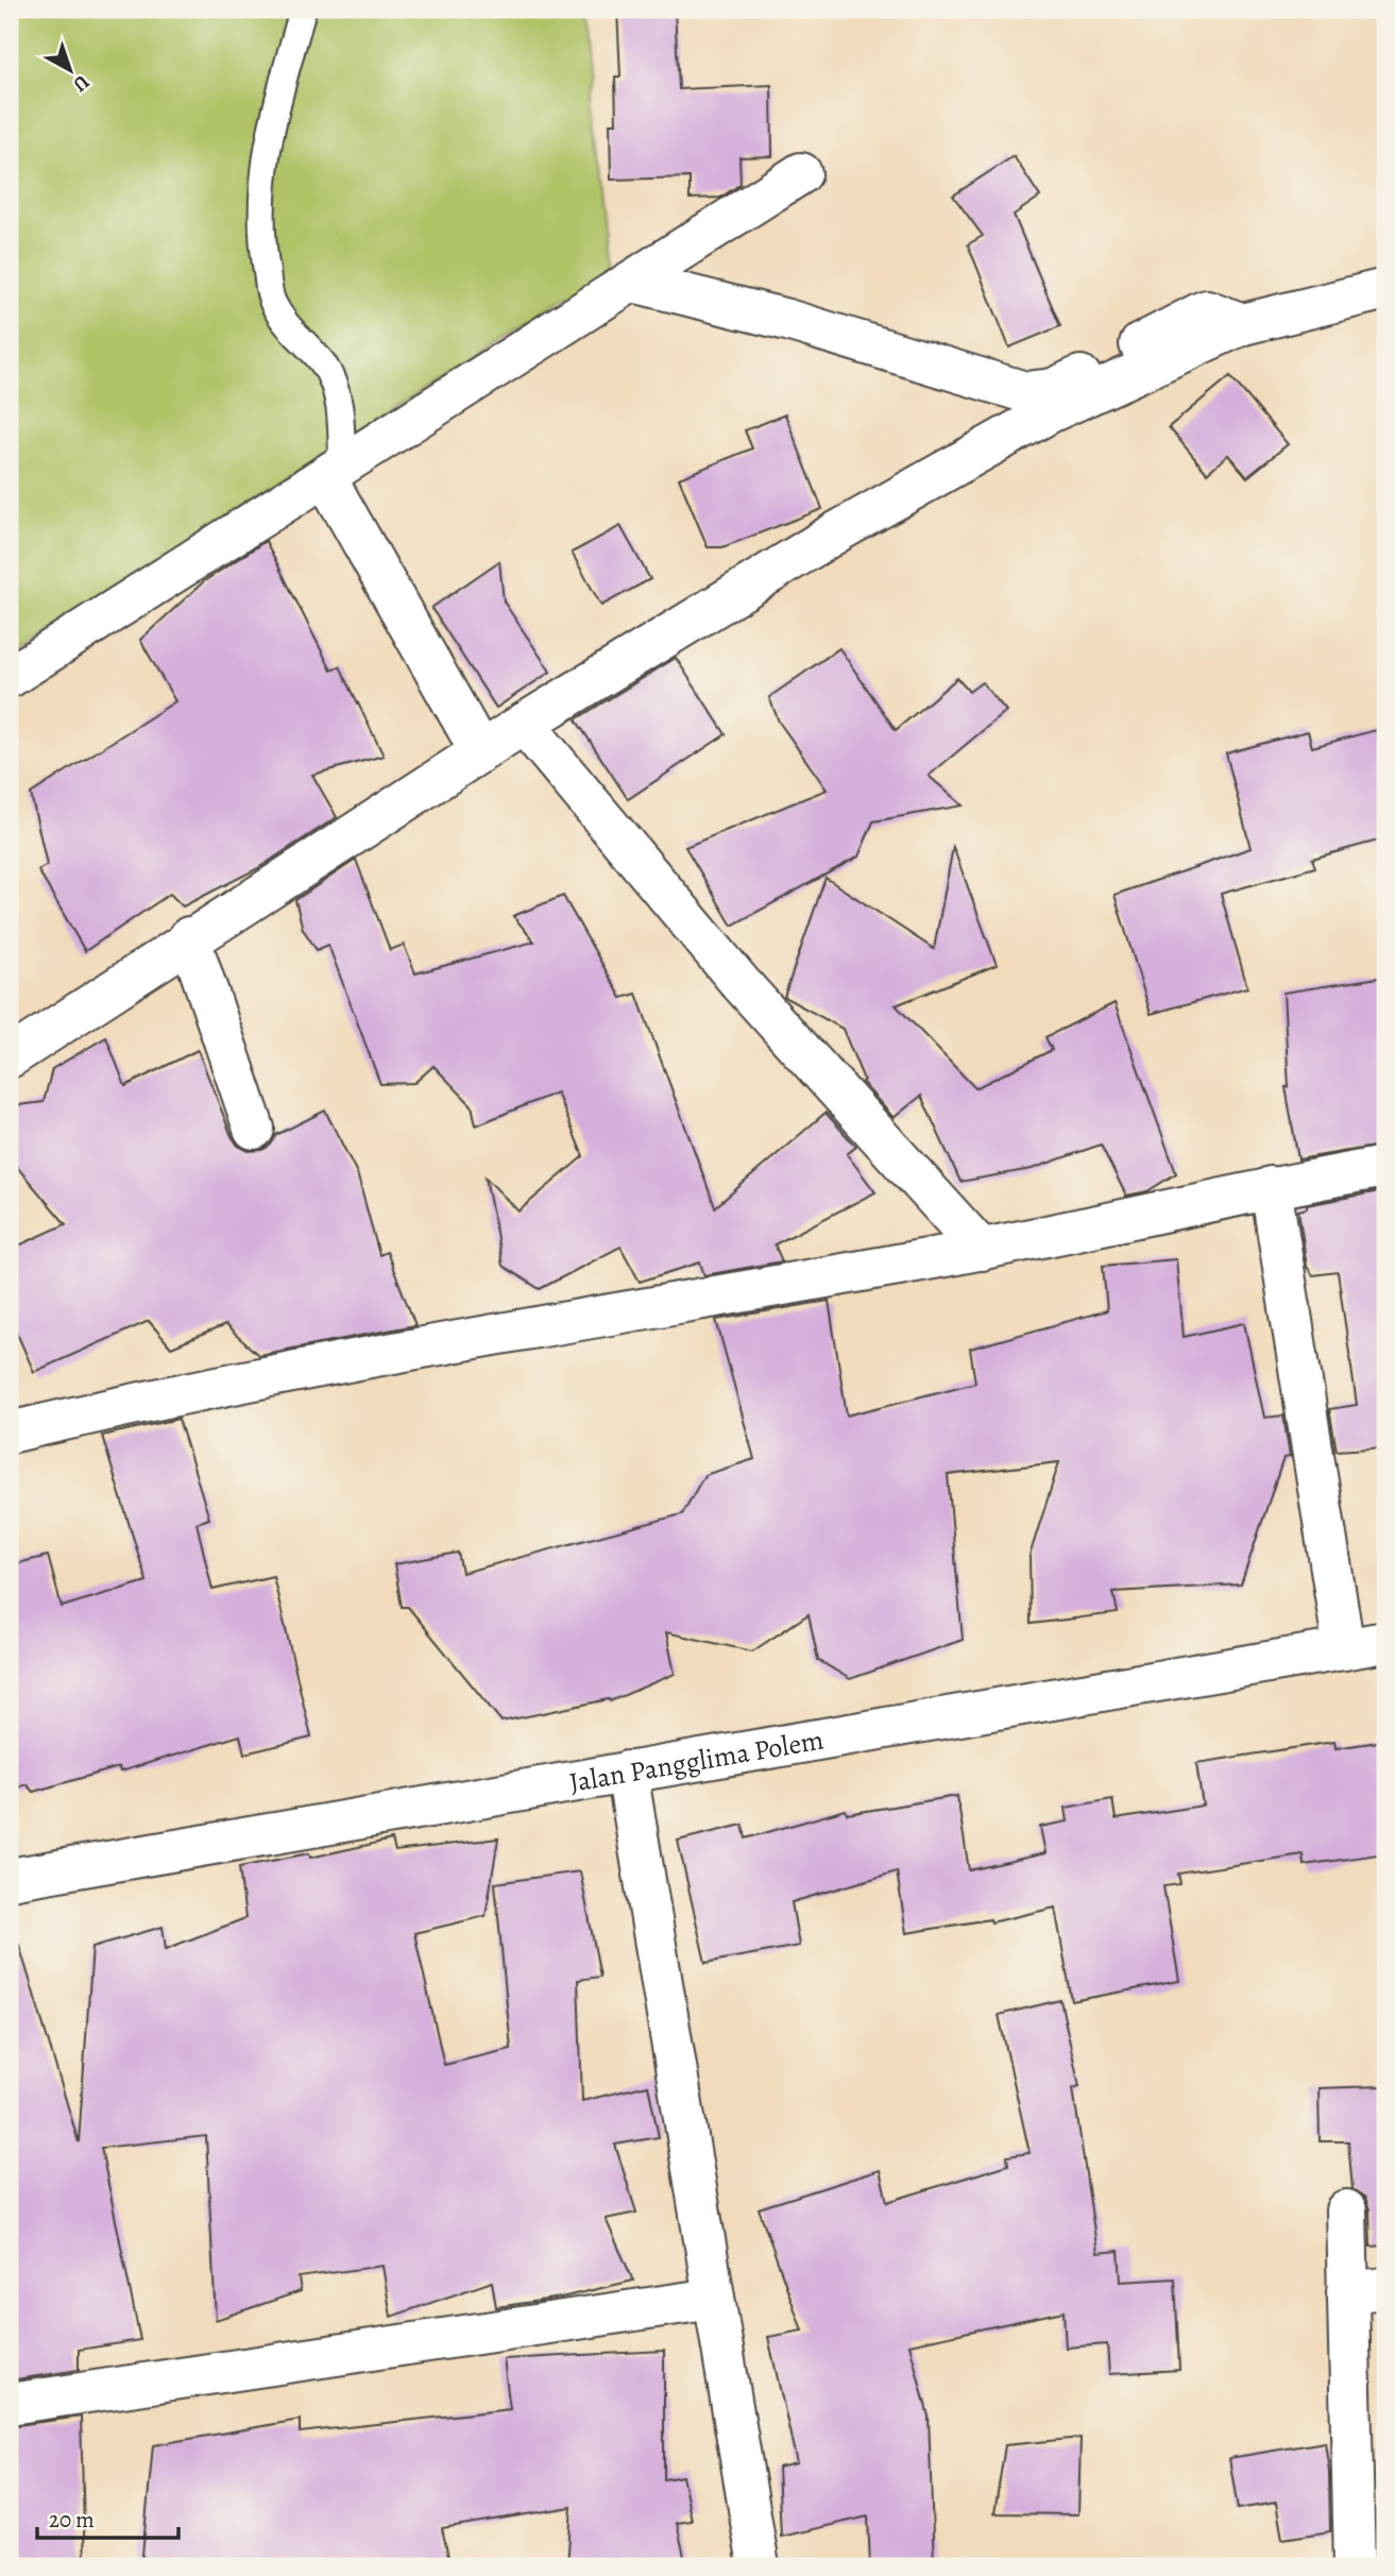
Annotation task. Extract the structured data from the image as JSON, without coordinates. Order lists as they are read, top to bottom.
{
  "streets": {
    "street": ["Jalan Pangglima Polem"]
  },
  "scale_bar": "20 m",
  "north": "bottom right"
}
